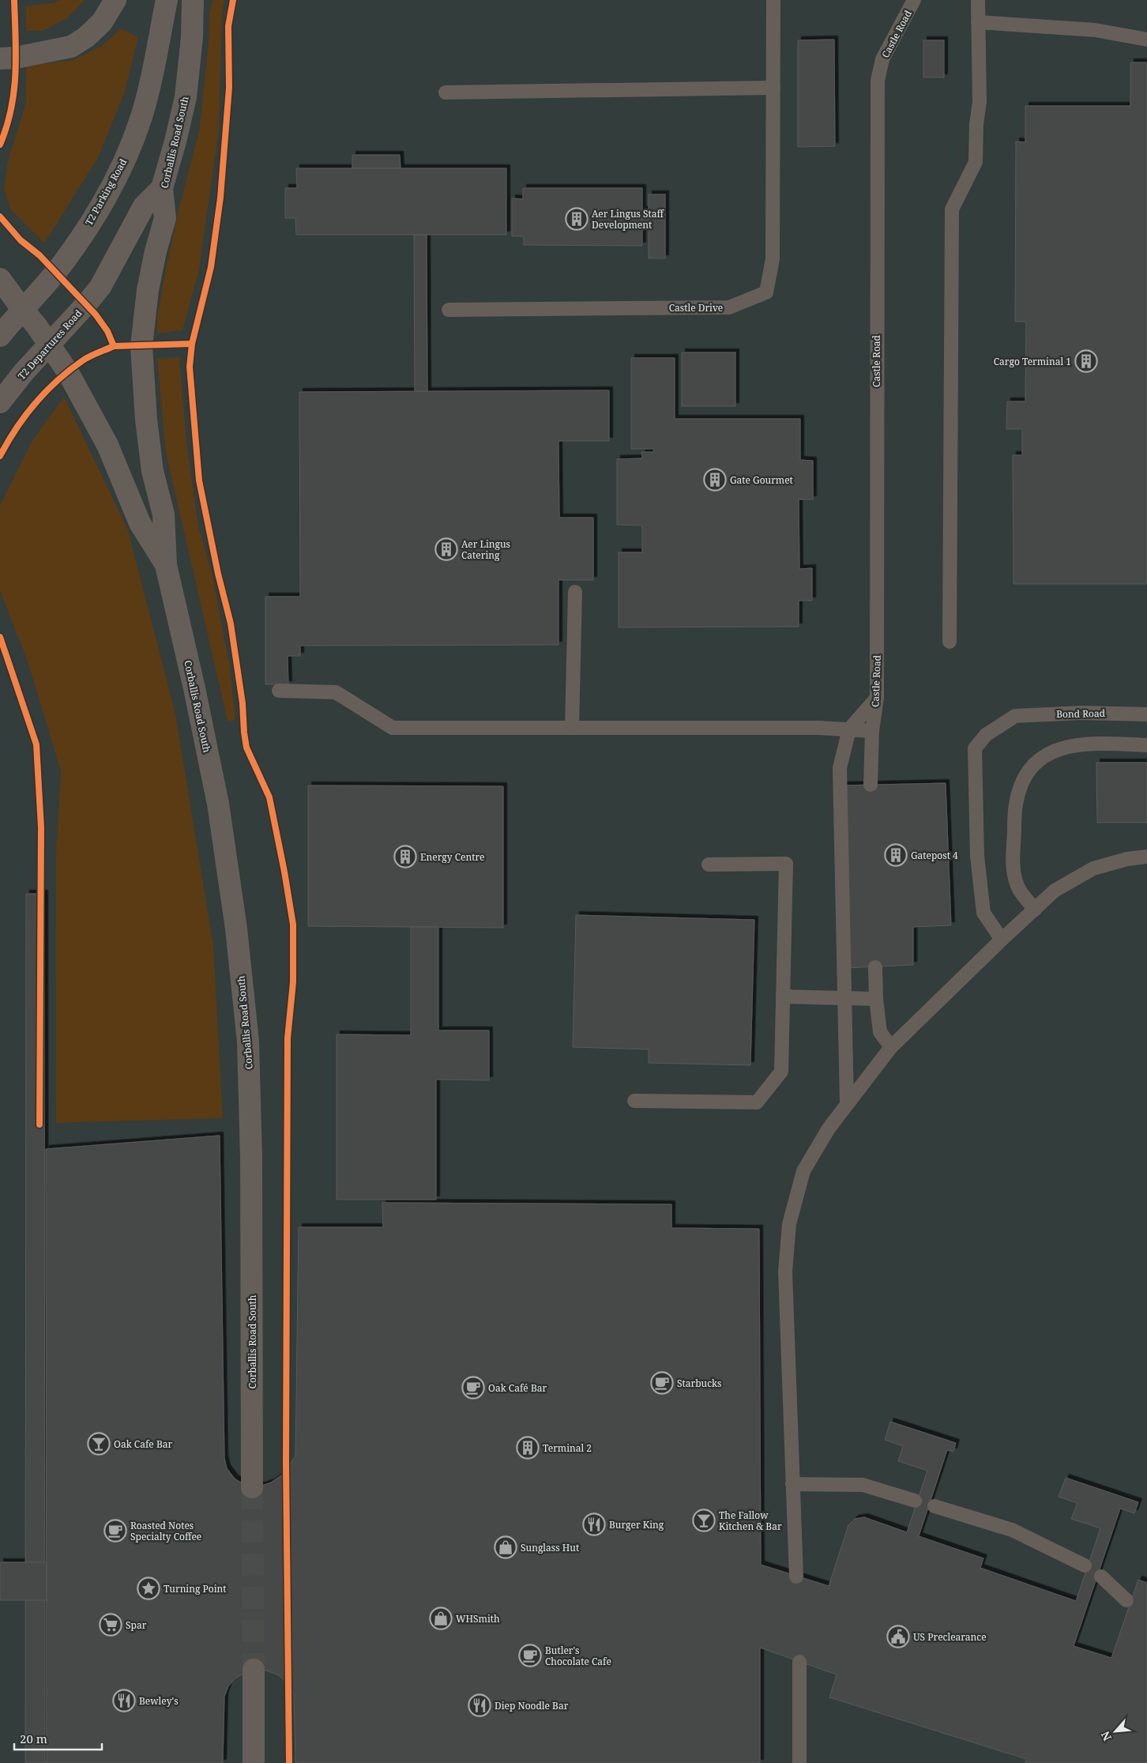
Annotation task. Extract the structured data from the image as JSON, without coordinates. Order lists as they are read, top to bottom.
{
  "streets": {
    "street": ["Corballis Road South", "T2 Parking Road", "T2 Departures Road"],
    "lane": ["Castle Road", "Castle Drive", "Bond Road"]
  },
  "crossings": [
    ["Corballis Road South", "T2 Parking Road"],
    ["Corballis Road South", "T2 Departures Road"]
  ],
  "places": {
    "building": [
      "Aer Lingus Staff Development",
      "Cargo Terminal 1",
      "Gate Gourmet",
      "Aer Lingus Catering",
      "Gatepost 4",
      "Energy Centre",
      "Terminal 2"
    ],
    "cafe": [
      "Starbucks",
      "Oak Café Bar",
      "Roasted Notes Specialty Coffee",
      "Butler's Chocolate Cafe"
    ],
    "bar": ["Oak Cafe Bar", "The Fallow Kitchen & Bar"],
    "restaurant": ["Burger King", "Bewley's", "Diep Noodle Bar"],
    "shop": ["Sunglass Hut", "WHSmith"],
    "place": ["Turning Point"],
    "supermarket": ["Spar"],
    "public building": ["US Preclearance"]
  },
  "scale_bar": "20 m",
  "north": "bottom left"
}
